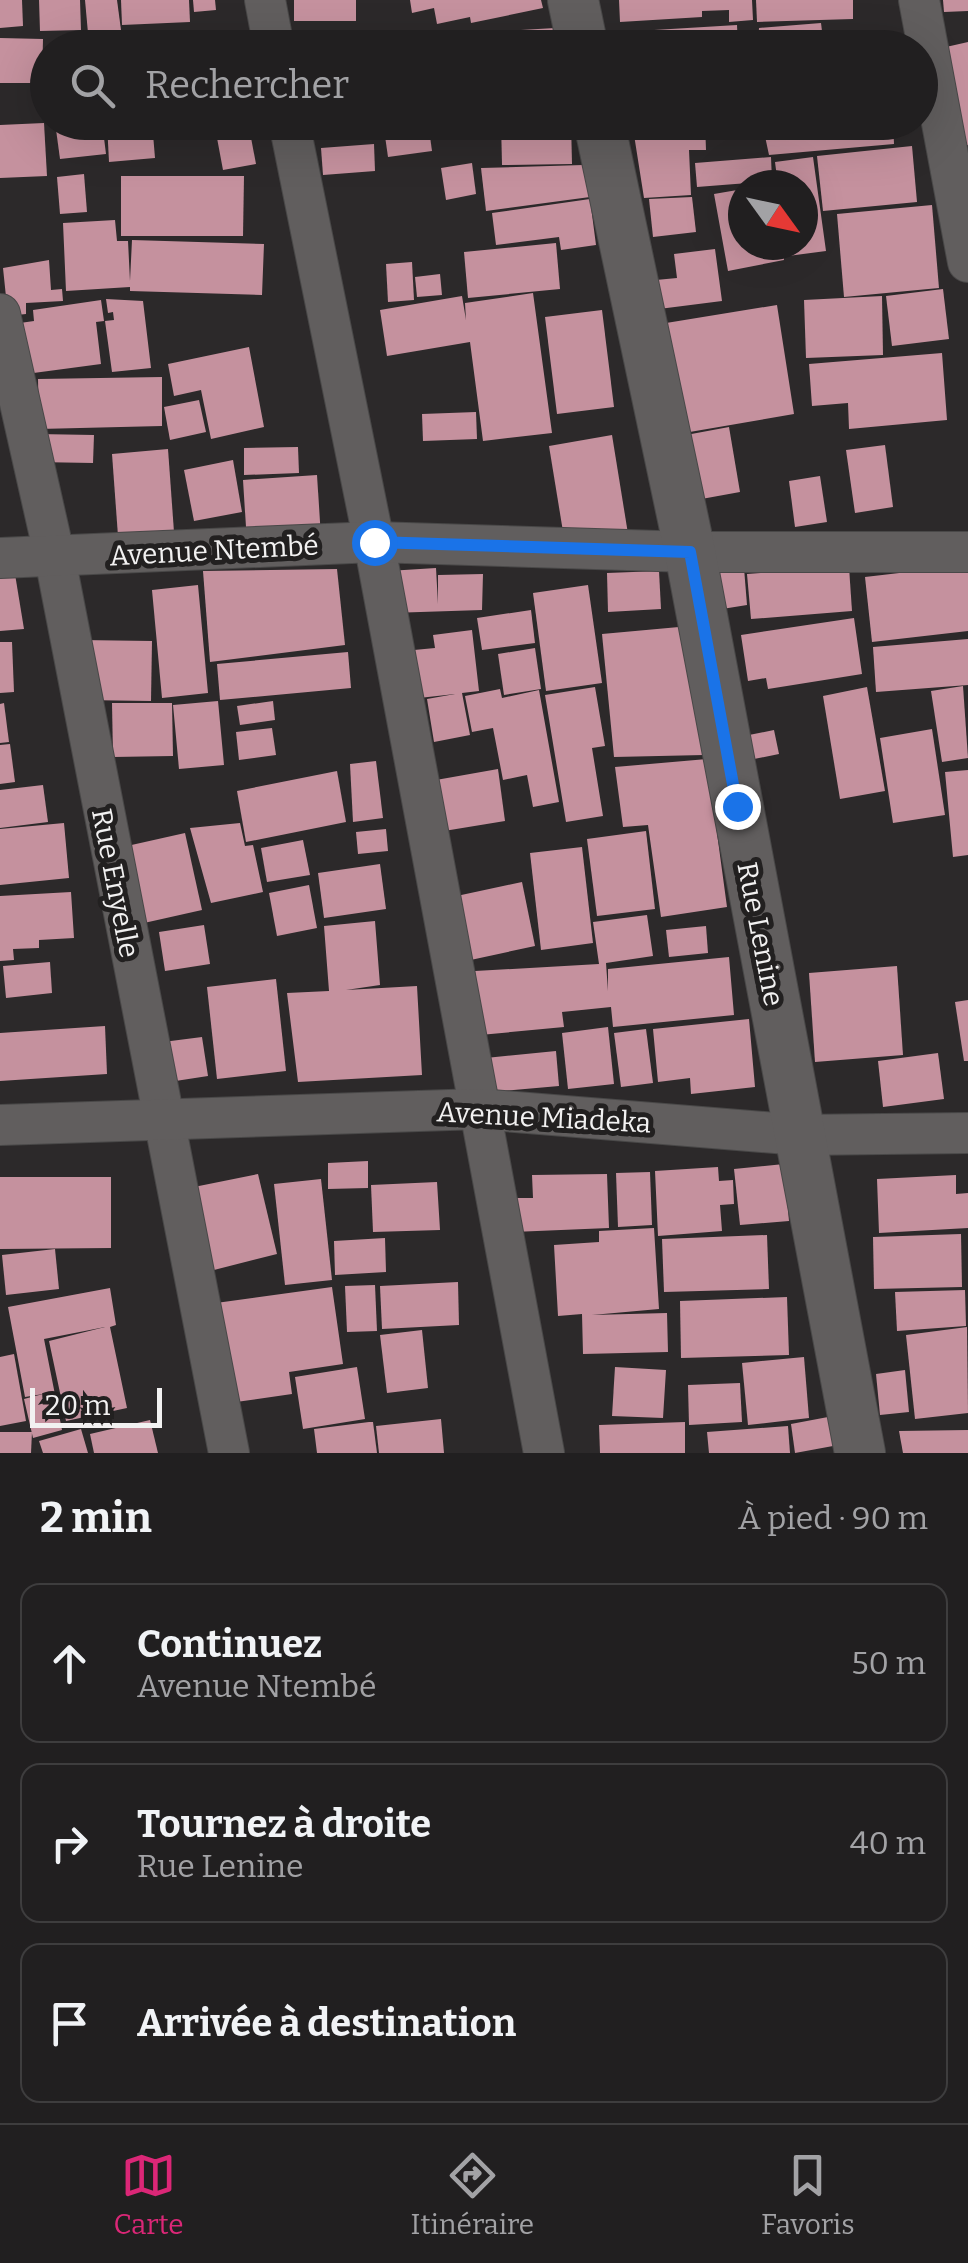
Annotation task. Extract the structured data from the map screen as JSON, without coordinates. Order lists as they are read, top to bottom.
{
  "streets": {
    "street": [
      "Avenue Ntembé",
      "Rue Enyelle",
      "Rue Lenine",
      "Avenue Miadeka"
    ]
  },
  "crossings": [
    ["Avenue Ntembé", "Rue Enyelle"],
    ["Avenue Ntembé", "Rue Lenine"],
    ["Rue Enyelle", "Avenue Miadeka"],
    ["Rue Lenine", "Avenue Miadeka"]
  ],
  "scale_bar": "20 m",
  "north": "bottom right",
  "page": {
    "search": "Rechercher",
    "scale": "20 m",
    "heading": ["2 min", "À pied · 90 m"],
    "list": [
      ["Continuez", "Avenue Ntembé", "50 m"],
      ["Tournez à droite", "Rue Lenine", "40 m"],
      "Arrivée à destination"
    ],
    "nav": ["Carte", "Itinéraire", "Favoris"]
  }
}
